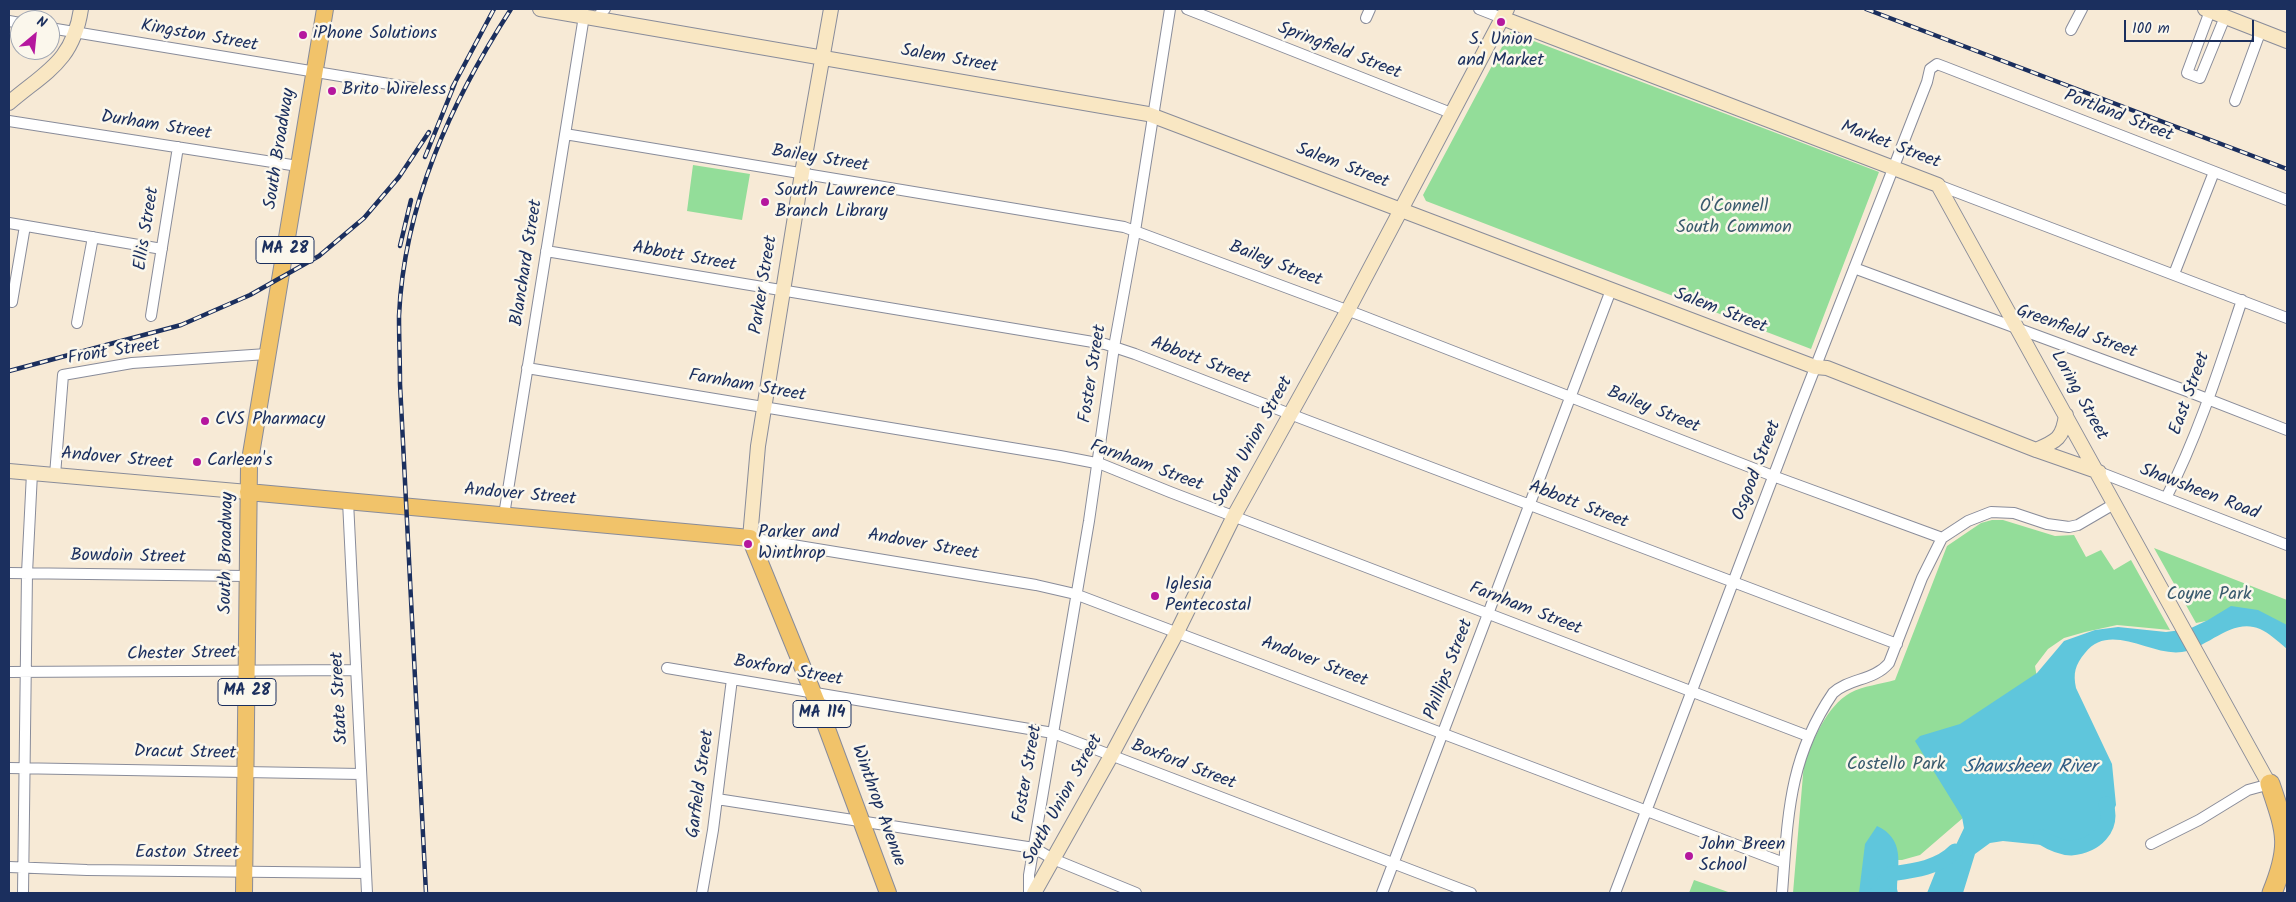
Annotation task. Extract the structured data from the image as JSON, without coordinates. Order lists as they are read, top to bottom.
{
  "streets": {
    "main road": [
      "Salem Street",
      "Market Street",
      "South Broadway",
      "MA 28",
      "Parker Street",
      "Loring Street",
      "South Union Street",
      "Andover Street",
      "MA 114",
      "Winthrop Avenue"
    ],
    "street": [
      "Kingston Street",
      "Springfield Street",
      "Portland Street",
      "Durham Street",
      "Bailey Street",
      "Ellis Street",
      "Abbott Street",
      "Blanchard Street",
      "Greenfield Street",
      "Front Street",
      "Foster Street",
      "Farnham Street",
      "East Street",
      "Osgood Street",
      "Shawsheen Road",
      "Bowdoin Street",
      "Chester Street",
      "Phillips Street",
      "Boxford Street",
      "State Street",
      "Dracut Street",
      "Garfield Street",
      "Easton Street"
    ]
  },
  "crossings": [
    ["Kingston Street", "South Broadway"],
    ["Springfield Street", "South Union Street"],
    ["Salem Street", "Blanchard Street"],
    ["Salem Street", "Parker Street"],
    ["Salem Street", "Foster Street"],
    ["Salem Street", "Loring Street"],
    ["Salem Street", "South Union Street"],
    ["Salem Street", "Osgood Street"],
    ["Salem Street", "Shawsheen Road"],
    ["Salem Street", "Phillips Street"],
    ["Portland Street", "Osgood Street"],
    ["Durham Street", "South Broadway"],
    ["Durham Street", "Ellis Street"],
    ["Market Street", "East Street"],
    ["Market Street", "Loring Street"],
    ["Market Street", "South Union Street"],
    ["Market Street", "Osgood Street"],
    ["South Broadway", "Front Street"],
    ["South Broadway", "Andover Street"],
    ["South Broadway", "Bowdoin Street"],
    ["South Broadway", "Chester Street"],
    ["South Broadway", "Dracut Street"],
    ["South Broadway", "Easton Street"],
    ["Bailey Street", "Blanchard Street"],
    ["Bailey Street", "Parker Street"],
    ["Bailey Street", "Foster Street"],
    ["Bailey Street", "South Union Street"],
    ["Bailey Street", "Osgood Street"],
    ["Bailey Street", "Phillips Street"],
    ["Abbott Street", "Blanchard Street"],
    ["Abbott Street", "Parker Street"],
    ["Abbott Street", "Foster Street"],
    ["Abbott Street", "South Union Street"],
    ["Abbott Street", "Osgood Street"],
    ["Abbott Street", "Phillips Street"],
    ["Blanchard Street", "Farnham Street"],
    ["Blanchard Street", "Andover Street"],
    ["Parker Street", "Farnham Street"],
    ["Parker Street", "Andover Street"],
    ["Parker Street", "Winthrop Avenue"],
    ["Greenfield Street", "East Street"],
    ["Greenfield Street", "Loring Street"],
    ["Greenfield Street", "Osgood Street"],
    ["Front Street", "Andover Street"],
    ["Foster Street", "Farnham Street"],
    ["Foster Street", "Andover Street"],
    ["Foster Street", "Boxford Street"],
    ["Farnham Street", "South Union Street"],
    ["Farnham Street", "Osgood Street"],
    ["Farnham Street", "Phillips Street"],
    ["East Street", "Shawsheen Road"],
    ["Loring Street", "Shawsheen Road"],
    ["South Union Street", "Andover Street"],
    ["South Union Street", "Boxford Street"],
    ["Andover Street", "Osgood Street"],
    ["Andover Street", "Phillips Street"],
    ["Andover Street", "State Street"],
    ["Andover Street", "Winthrop Avenue"],
    ["Chester Street", "State Street"],
    ["Phillips Street", "Boxford Street"],
    ["Boxford Street", "Garfield Street"],
    ["Boxford Street", "Winthrop Avenue"],
    ["State Street", "Dracut Street"],
    ["State Street", "Easton Street"]
  ],
  "water": ["Shawsheen River"],
  "parks": ["O'Connell South Common", "Coyne Park", "Costello Park"],
  "places": [
    "S. Union and Market",
    "iPhone Solutions",
    "Brito Wireless",
    "South Lawrence Branch Library",
    "CVS Pharmacy",
    "Carleen's",
    "Parker and Winthrop",
    "Iglesia Pentecostal",
    "John Breen School"
  ],
  "scale_bar": "100 m",
  "north": "top right"
}
